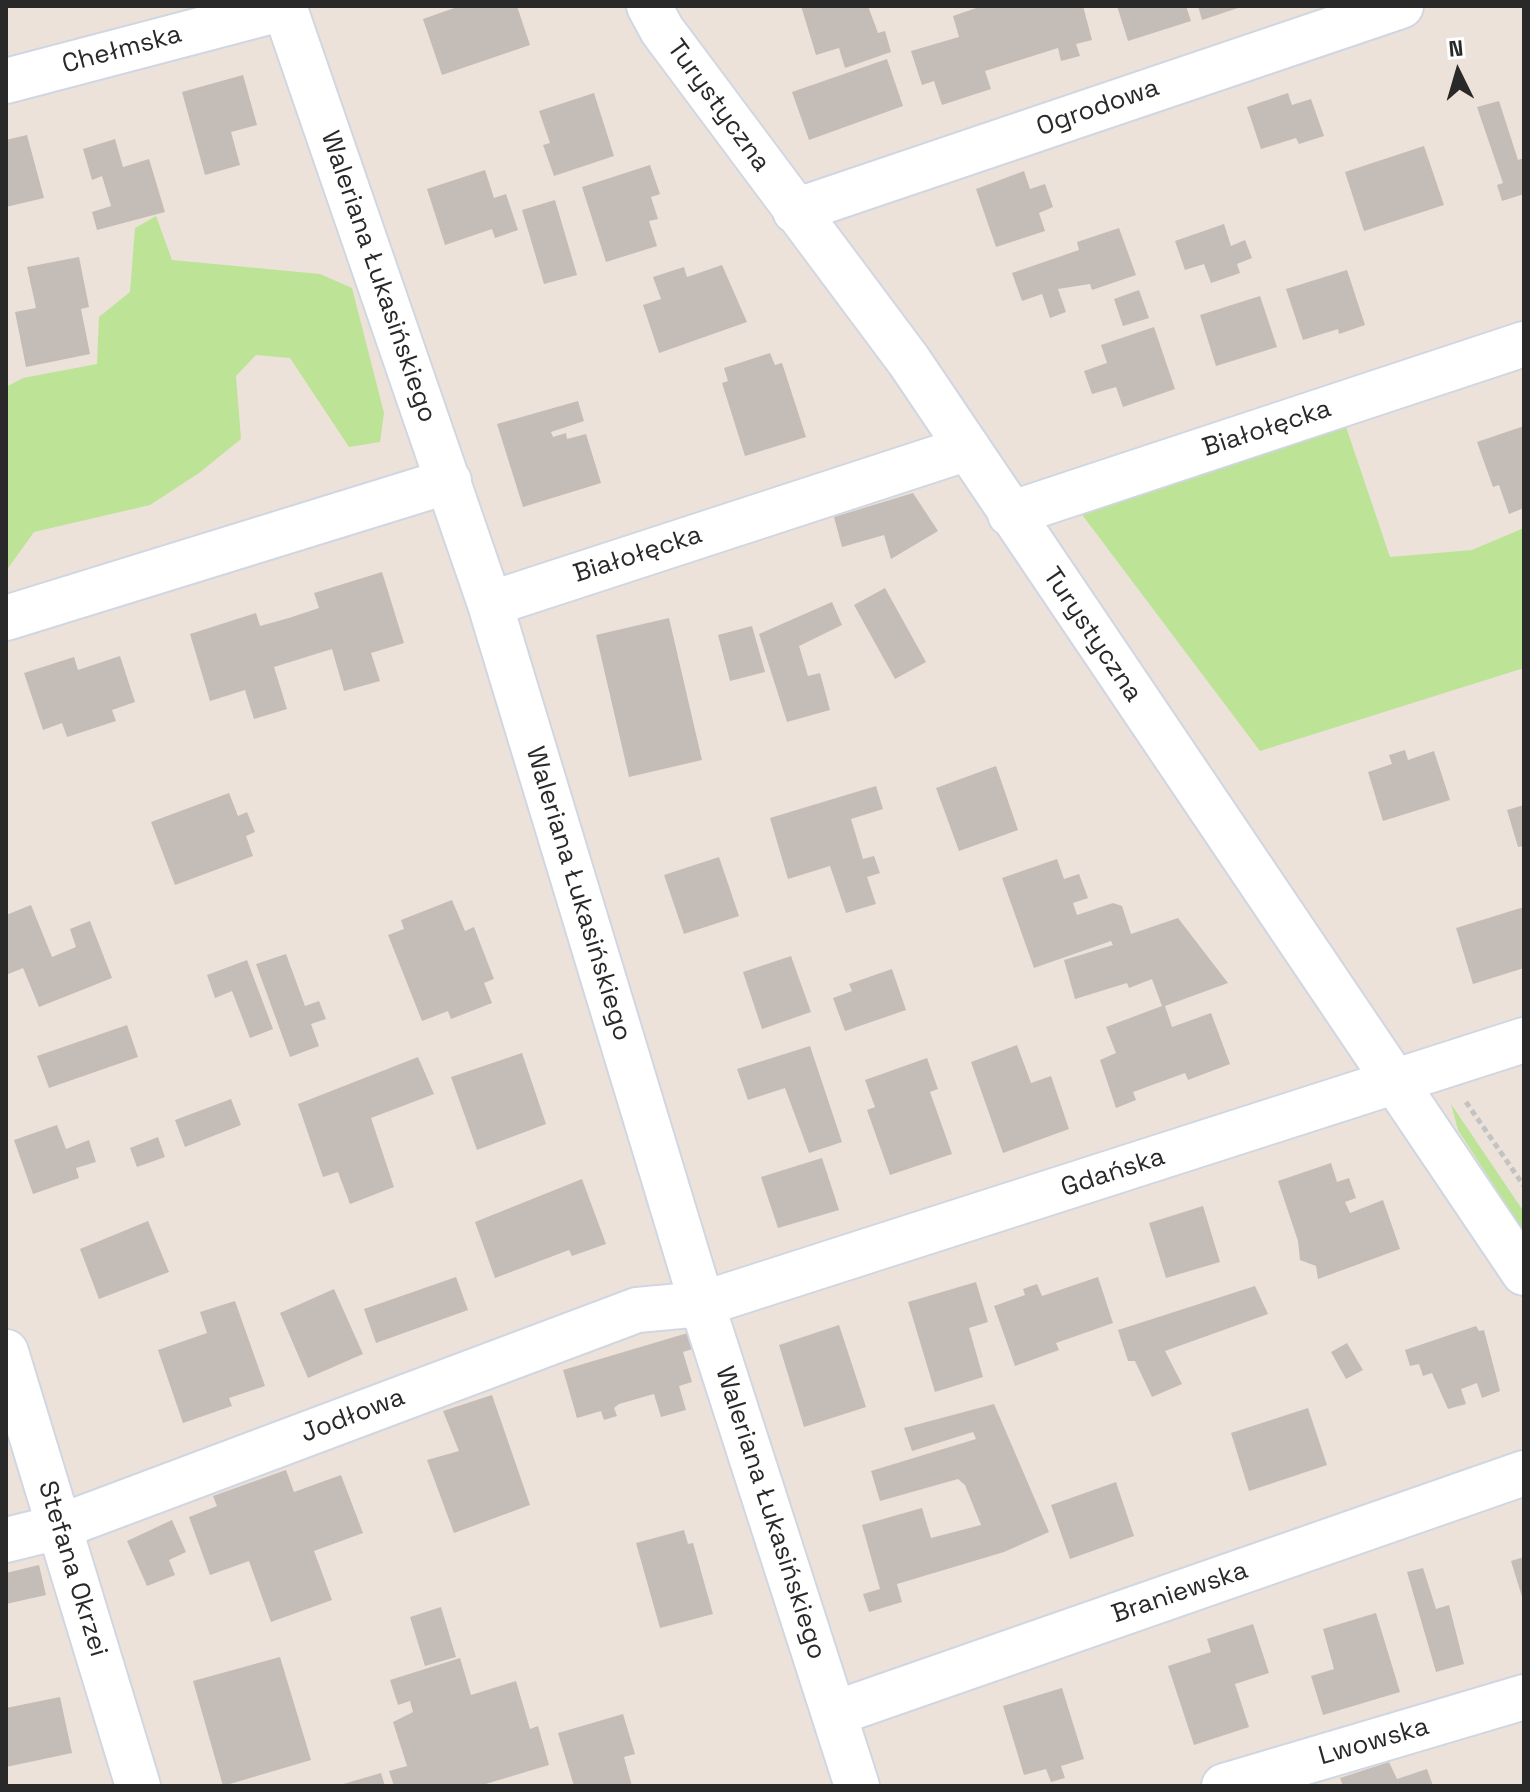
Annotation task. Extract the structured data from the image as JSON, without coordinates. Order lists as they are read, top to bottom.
{
  "streets": {
    "street": [
      "Chełmska",
      "Turystyczna",
      "Ogrodowa",
      "Waleriana Łukasińskiego",
      "Białołęcka",
      "Gdańska",
      "Jodłowa",
      "Stefana Okrzei",
      "Braniewska",
      "Lwowska"
    ]
  },
  "crossings": [
    ["Chełmska", "Waleriana Łukasińskiego"],
    ["Turystyczna", "Ogrodowa"],
    ["Turystyczna", "Białołęcka"],
    ["Turystyczna", "Gdańska"],
    ["Waleriana Łukasińskiego", "Białołęcka"],
    ["Waleriana Łukasińskiego", "Gdańska"],
    ["Waleriana Łukasińskiego", "Jodłowa"],
    ["Waleriana Łukasińskiego", "Braniewska"],
    ["Gdańska", "Jodłowa"],
    ["Jodłowa", "Stefana Okrzei"]
  ],
  "north": "top"
}
